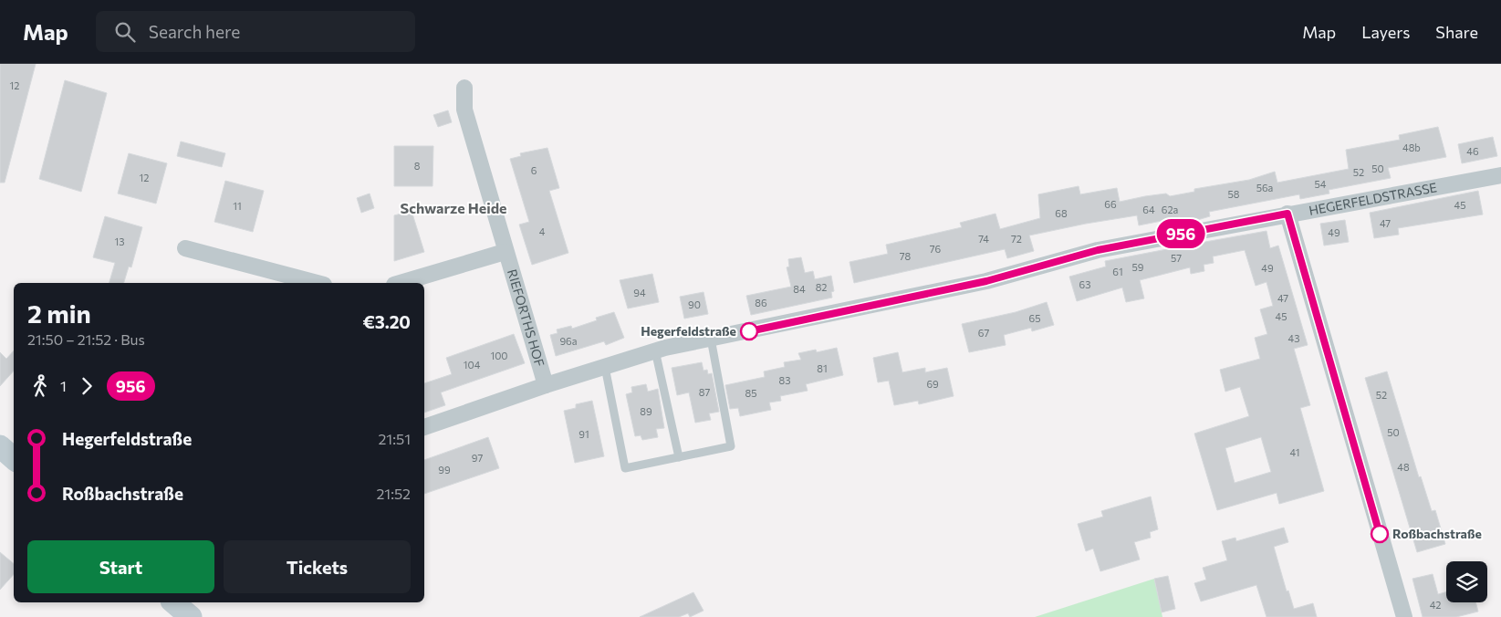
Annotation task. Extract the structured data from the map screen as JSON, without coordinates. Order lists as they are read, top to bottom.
{
  "streets": {
    "street": ["HEGERFELDSTRASSE", "RIEFORTHS HOF"]
  },
  "crossings": [
    ["HEGERFELDSTRASSE", "RIEFORTHS HOF"]
  ],
  "districts": ["Schwarze Heide"],
  "places": ["Hegerfeldstraße", "Roßbachstraße"],
  "lines": ["bus line 956"],
  "house_numbers": [
    "12",
    "48b",
    "46",
    "8",
    "50",
    "6",
    "52",
    "12",
    "54",
    "56a",
    "58",
    "66",
    "45",
    "11",
    "64",
    "62a",
    "68",
    "47",
    "4",
    "49",
    "74",
    "72",
    "13",
    "76",
    "78",
    "57",
    "59",
    "49",
    "61",
    "63",
    "82",
    "84",
    "94",
    "47",
    "86",
    "90",
    "45",
    "65",
    "67",
    "43",
    "96a",
    "100",
    "104",
    "81",
    "83",
    "69",
    "87",
    "85",
    "52",
    "89",
    "50",
    "91",
    "41",
    "97",
    "48",
    "99",
    "42"
  ],
  "page": {
    "header": "Map",
    "search": "Search here",
    "nav": ["Map", "Layers", "Share"],
    "on_map": "956",
    "heading": ["2 min", "21:50 – 21:52 · Bus", "€3.20"],
    "legs": ["1", "956"],
    "list": [
      {
        "name": "Hegerfeldstraße",
        "value": "21:51"
      },
      {
        "name": "Roßbachstraße",
        "value": "21:52"
      }
    ],
    "buttons": ["Start", "Tickets"]
  }
}
